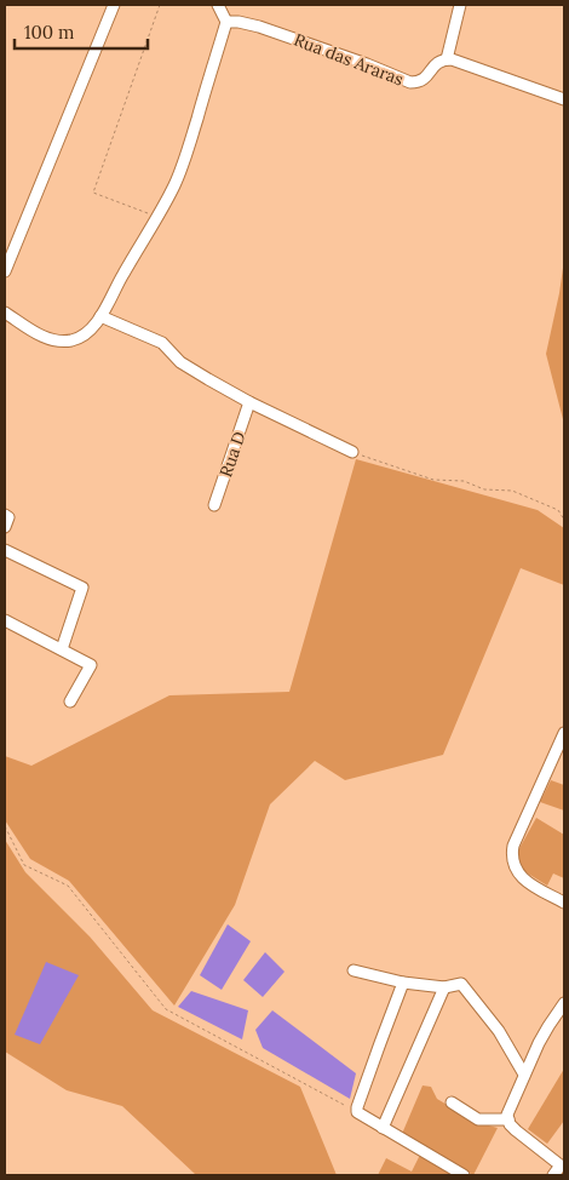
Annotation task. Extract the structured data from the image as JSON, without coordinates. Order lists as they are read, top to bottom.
{
  "streets": {
    "street": ["Rua das Araras", "Rua D"]
  },
  "scale_bar": "100 m"
}
